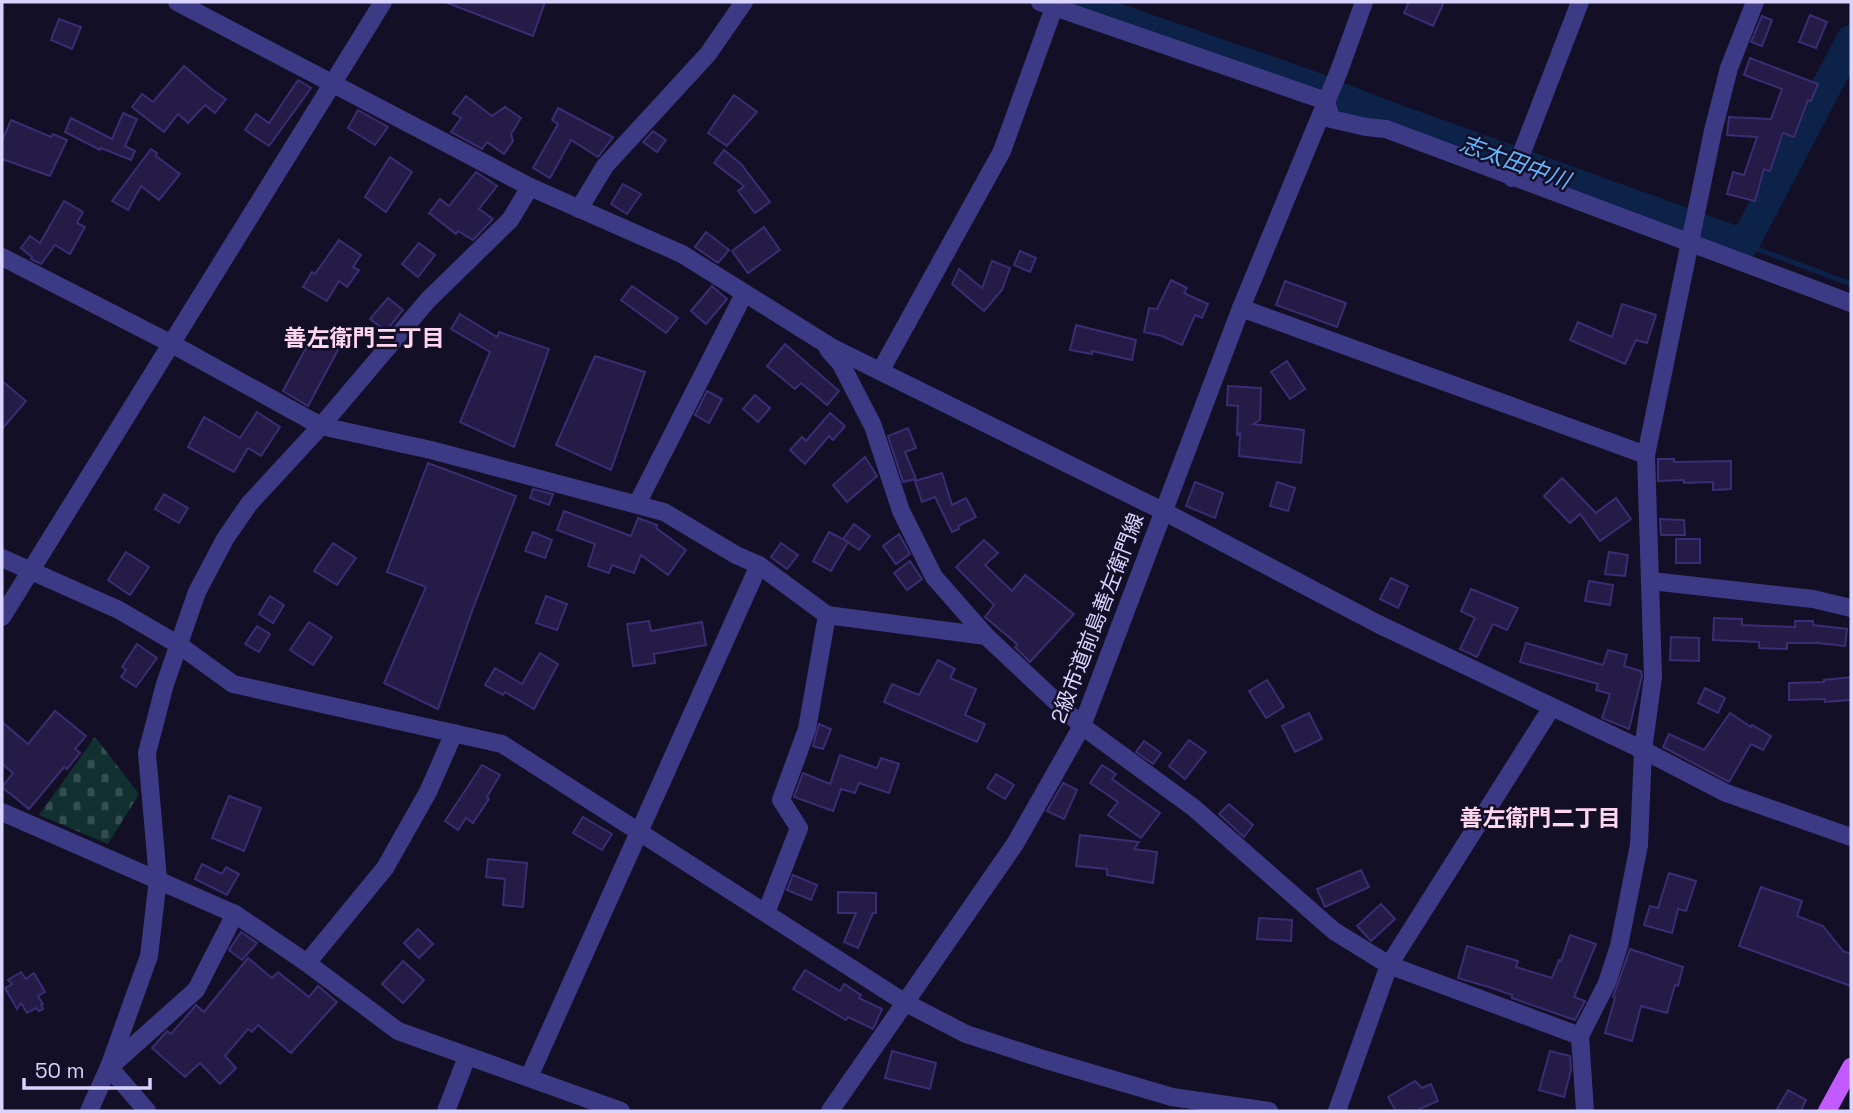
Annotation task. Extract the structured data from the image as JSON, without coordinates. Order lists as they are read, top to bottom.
{
  "streets": {
    "street": ["2級市道前島善左衛門線"]
  },
  "districts": ["善左衛門三丁目", "善左衛門二丁目"],
  "water": ["志太田中川"],
  "scale_bar": "50 m"
}
